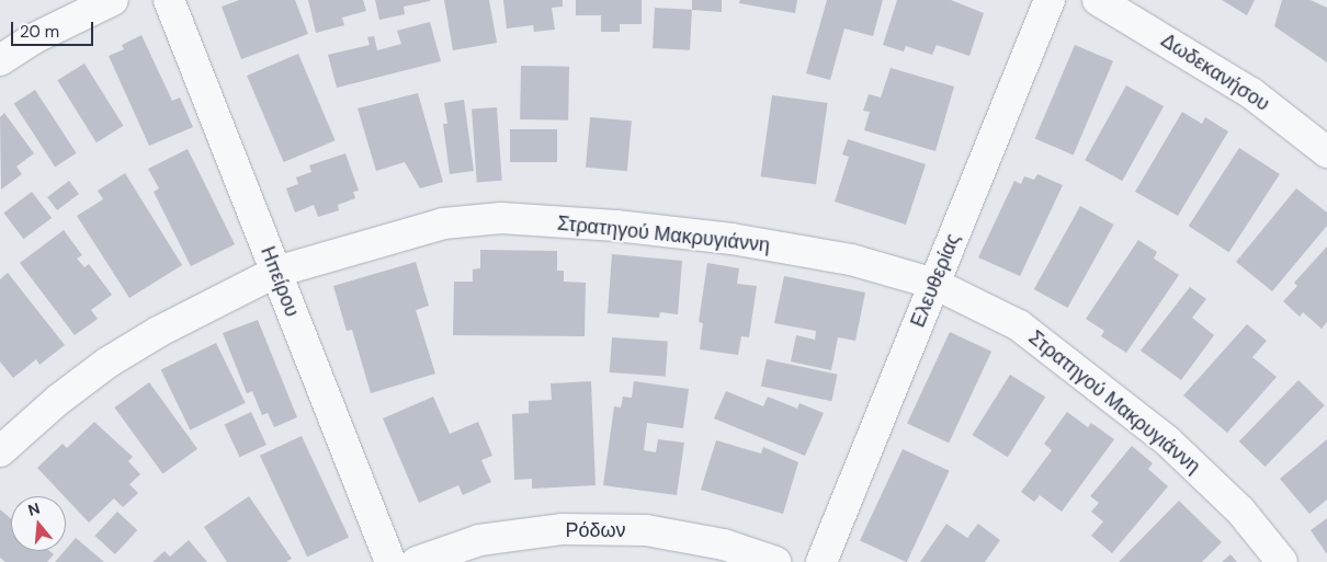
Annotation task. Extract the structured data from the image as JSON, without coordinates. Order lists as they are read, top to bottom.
{
  "streets": {
    "street": [
      "Δωδεκανήσου",
      "Στρατηγού Μακρυγιάννη",
      "Ελευθερίας",
      "Ηπείρου",
      "Ρόδων"
    ]
  },
  "crossings": [
    ["Στρατηγού Μακρυγιάννη", "Ελευθερίας"],
    ["Στρατηγού Μακρυγιάννη", "Ηπείρου"]
  ],
  "scale_bar": "20 m",
  "north": "top"
}
